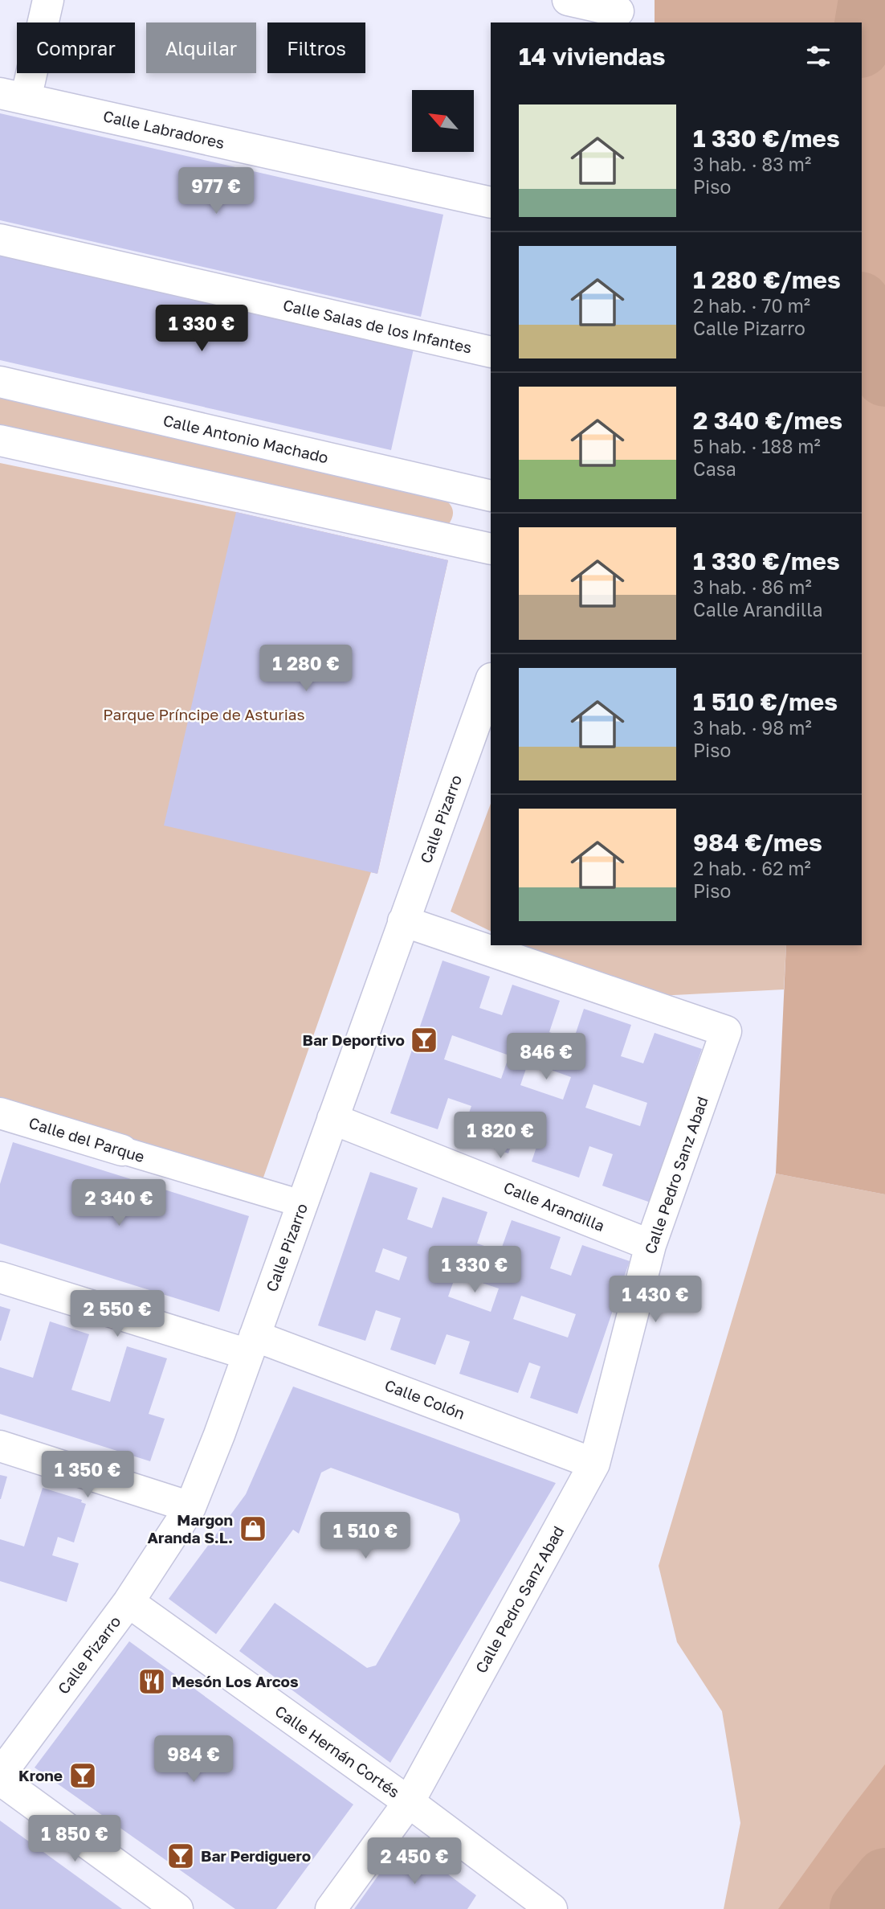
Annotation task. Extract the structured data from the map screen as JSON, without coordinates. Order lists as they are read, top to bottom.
{
  "streets": {
    "street": [
      "Calle Labradores",
      "Calle Salas de los Infantes",
      "Calle Antonio Machado",
      "Calle Pizarro",
      "Calle del Parque",
      "Calle Pedro Sanz Abad",
      "Calle Arandilla",
      "Calle Colón",
      "Calle Hernán Cortés"
    ]
  },
  "crossings": [
    ["Calle Pizarro", "Calle del Parque"],
    ["Calle Pizarro", "Calle Pedro Sanz Abad"],
    ["Calle Pizarro", "Calle Arandilla"],
    ["Calle Pizarro", "Calle Colón"],
    ["Calle Pizarro", "Calle Hernán Cortés"],
    ["Calle Pedro Sanz Abad", "Calle Arandilla"],
    ["Calle Pedro Sanz Abad", "Calle Colón"],
    ["Calle Pedro Sanz Abad", "Calle Hernán Cortés"]
  ],
  "parks": ["Parque Príncipe de Asturias"],
  "places": {
    "bar": ["Bar Deportivo", "Krone", "Bar Perdiguero"],
    "shop": ["Margon Aranda S.L."],
    "restaurant": ["Mesón Los Arcos"]
  },
  "north": "top left",
  "page": {
    "chip": ["Comprar", "Alquilar", "Filtros"],
    "heading": "14 viviendas",
    "list": [
      {
        "name": "1 330 €/mes",
        "note": "3 hab. · 83 m² · Piso"
      },
      {
        "name": "1 280 €/mes",
        "note": "2 hab. · 70 m² · Calle Pizarro"
      },
      {
        "name": "2 340 €/mes",
        "note": "5 hab. · 188 m² · Casa"
      },
      {
        "name": "1 330 €/mes",
        "note": "3 hab. · 86 m² · Calle Arandilla"
      },
      {
        "name": "1 510 €/mes",
        "note": "3 hab. · 98 m² · Piso"
      },
      {
        "name": "984 €/mes",
        "note": "2 hab. · 62 m² · Piso"
      }
    ],
    "price": [
      "977 €",
      "1 330 €",
      "1 280 €",
      "846 €",
      "1 820 €",
      "2 340 €",
      "1 330 €",
      "1 430 €",
      "2 550 €",
      "1 350 €",
      "1 510 €",
      "984 €",
      "1 850 €",
      "2 450 €"
    ]
  }
}
